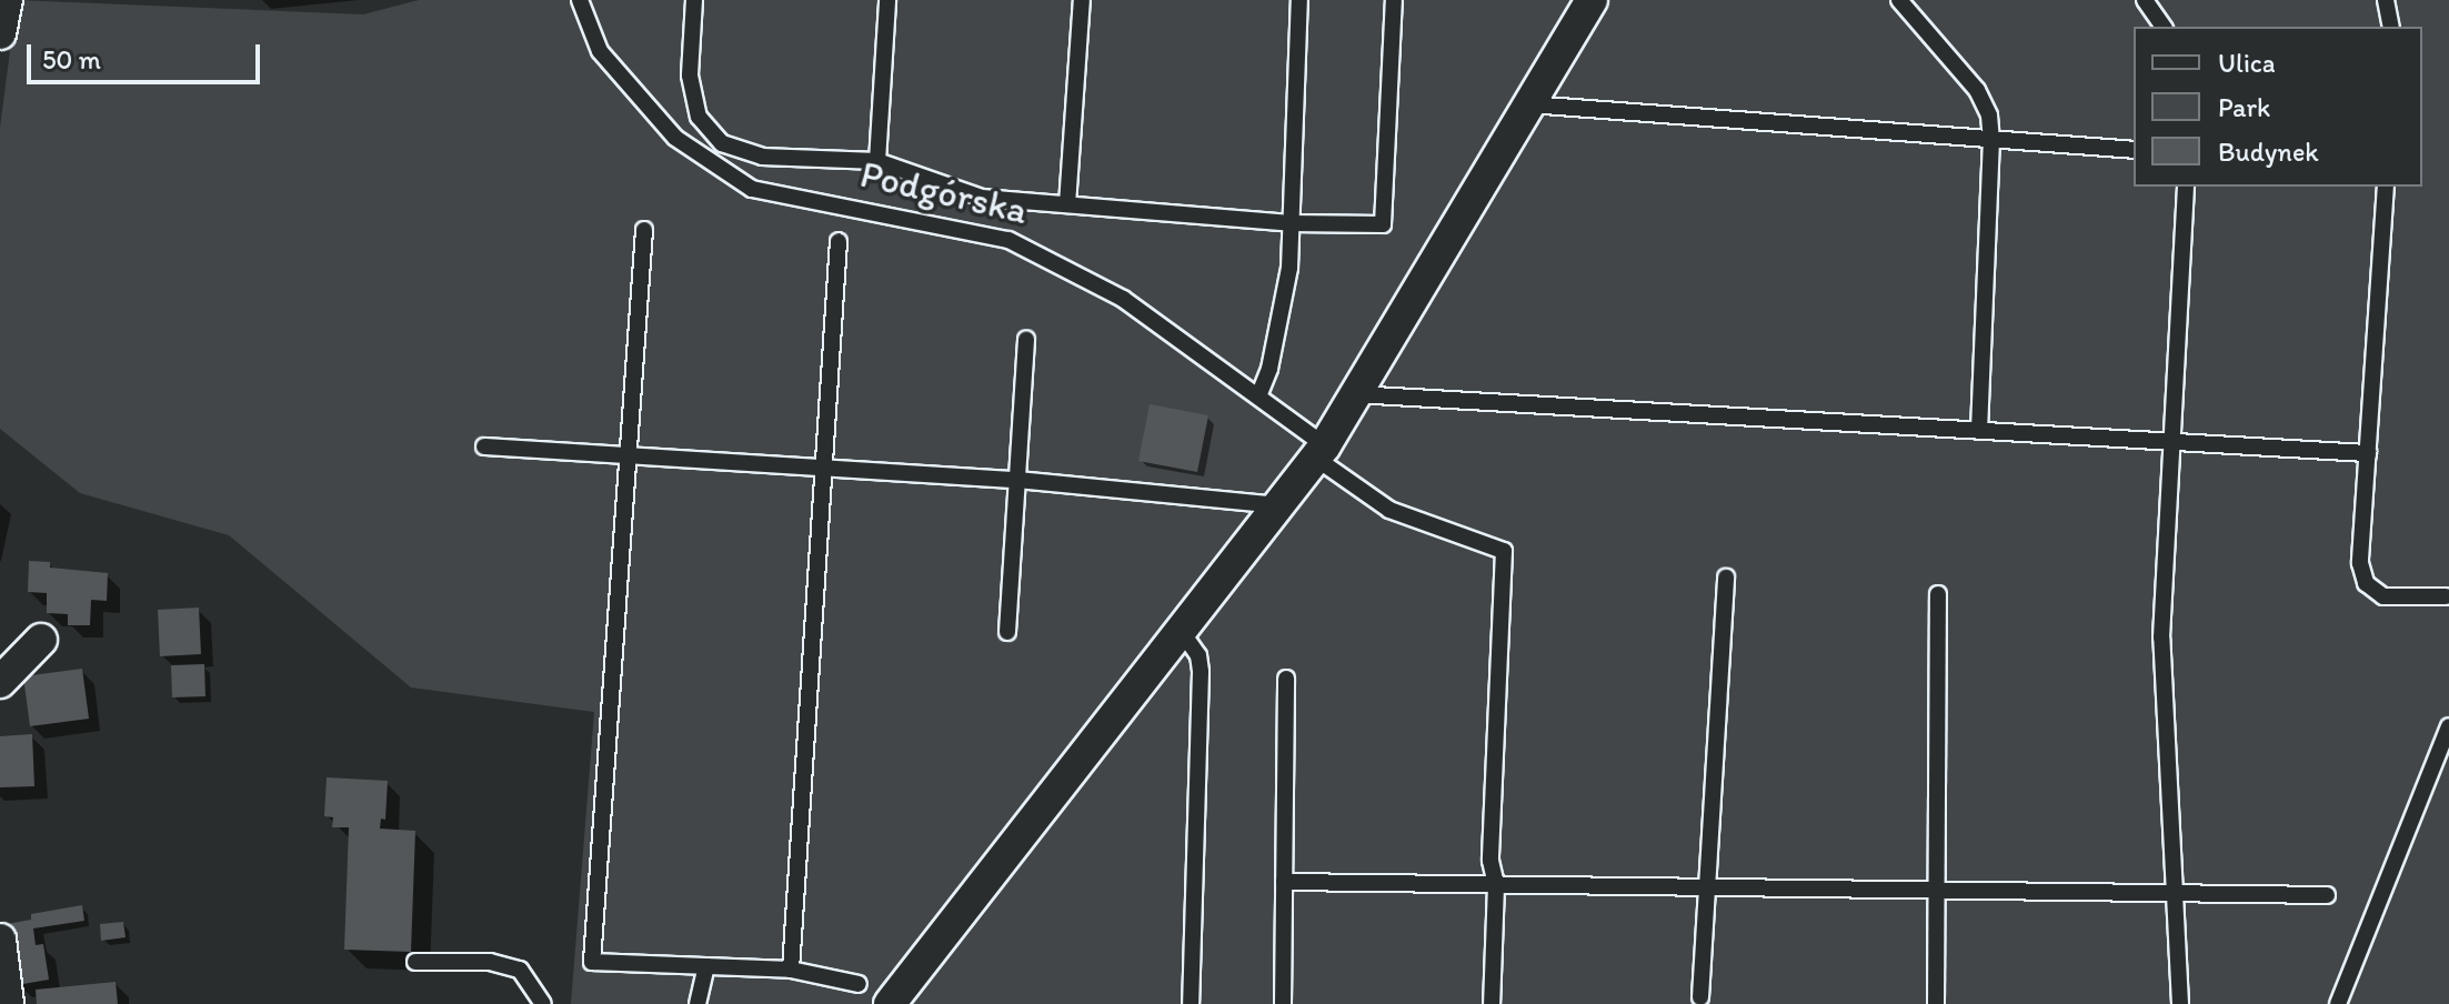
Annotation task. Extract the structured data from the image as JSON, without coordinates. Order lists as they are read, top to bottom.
{
  "streets": {
    "lane": ["Podgórska"]
  },
  "legend": ["Ulica", "Park", "Budynek"],
  "scale_bar": "50 m"
}
